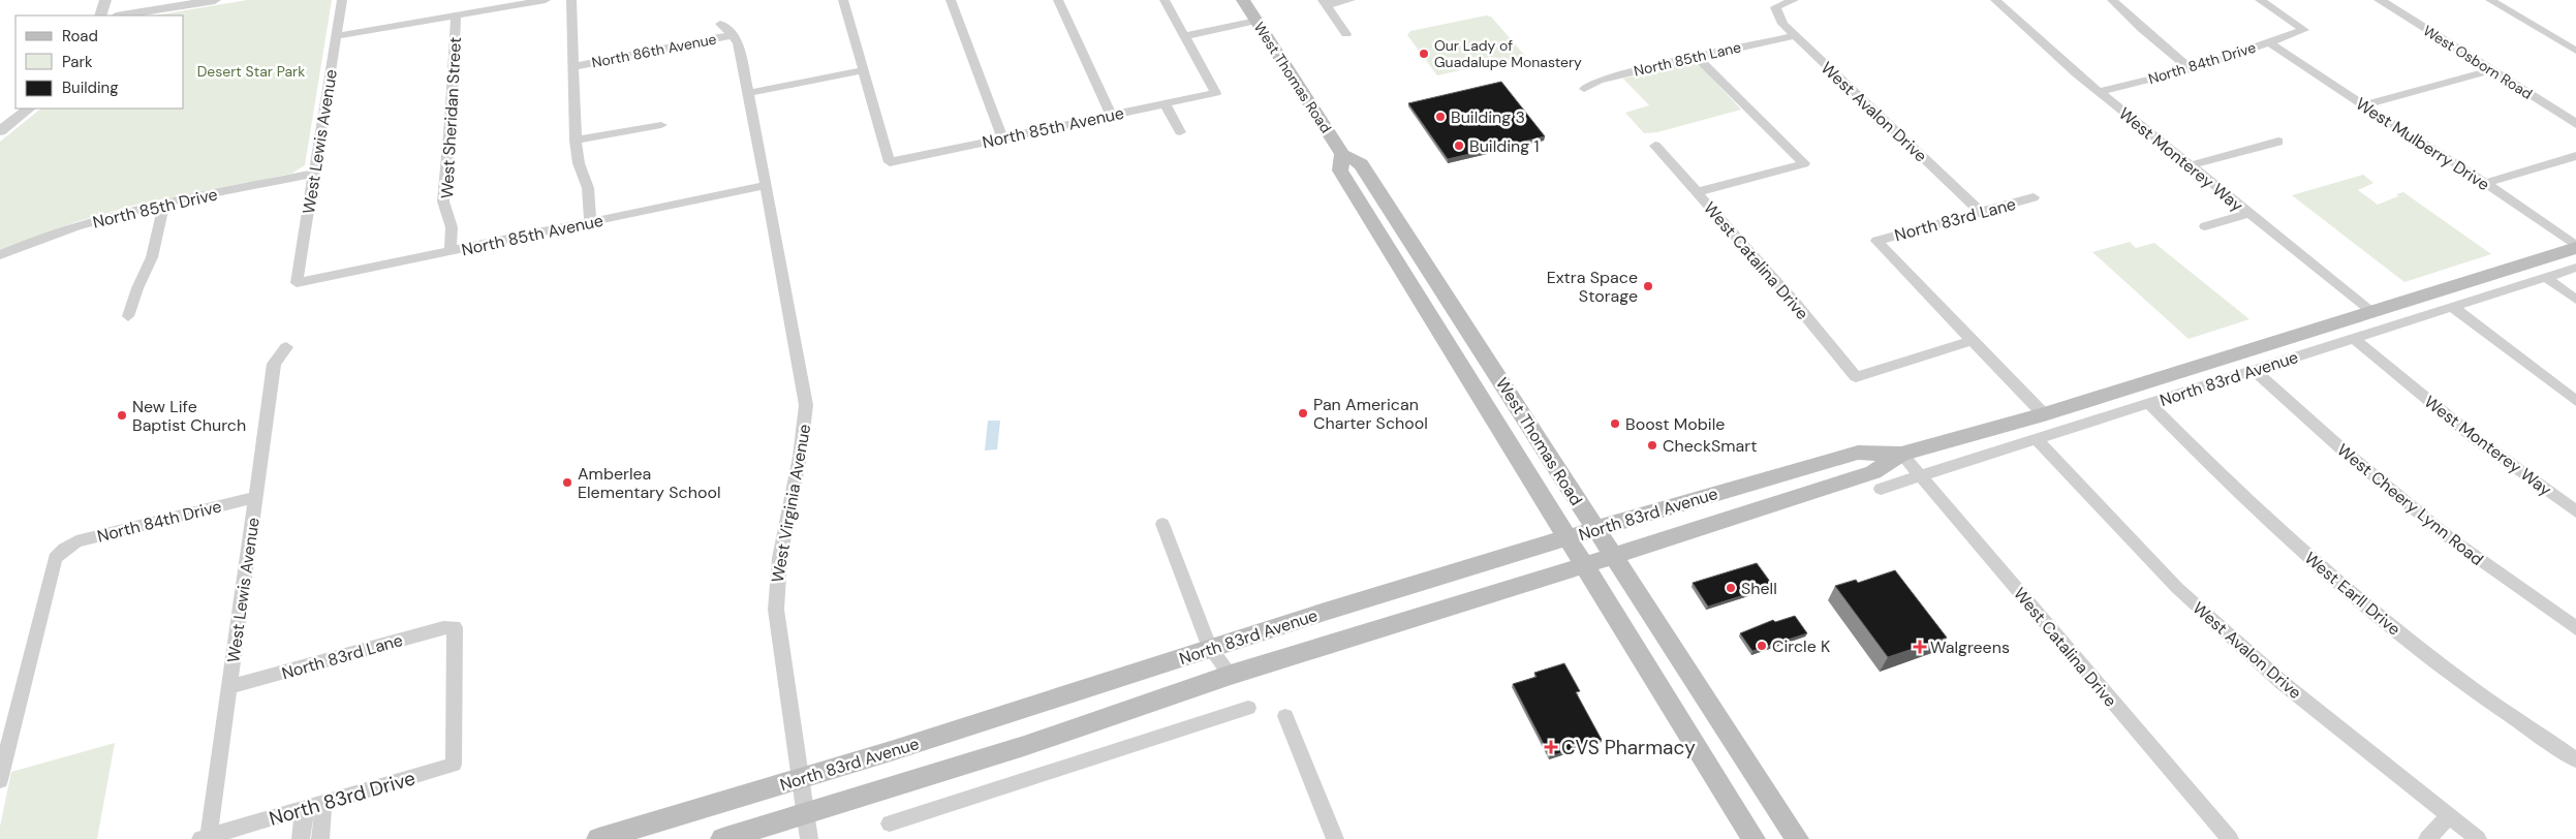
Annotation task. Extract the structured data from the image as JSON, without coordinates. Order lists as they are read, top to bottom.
{
  "streets": {
    "main road": ["West Thomas Road", "North 83rd Avenue"],
    "street": [
      "North 86th Avenue",
      "North 85th Lane",
      "West Osborn Road",
      "North 84th Drive",
      "West Avalon Drive",
      "West Sheridan Street",
      "North 85th Avenue",
      "West Lewis Avenue",
      "West Mulberry Drive",
      "West Monterey Way",
      "North 85th Drive",
      "North 83rd Lane",
      "West Catalina Drive",
      "West Virginia Avenue",
      "West Cheery Lynn Road",
      "West Earll Drive",
      "North 83rd Drive"
    ]
  },
  "crossings": [
    ["North 86th Avenue", "West Virginia Avenue"],
    ["North 85th Lane", "West Avalon Drive"],
    ["North 84th Drive", "West Lewis Avenue"],
    ["North 84th Drive", "West Mulberry Drive"],
    ["North 84th Drive", "West Monterey Way"],
    ["West Thomas Road", "North 83rd Avenue"],
    ["West Avalon Drive", "North 83rd Lane"],
    ["West Avalon Drive", "North 83rd Avenue"],
    ["West Sheridan Street", "North 85th Avenue"],
    ["North 85th Avenue", "West Lewis Avenue"],
    ["North 85th Avenue", "West Virginia Avenue"],
    ["West Lewis Avenue", "North 85th Drive"],
    ["West Lewis Avenue", "North 83rd Lane"],
    ["West Lewis Avenue", "North 83rd Drive"],
    ["West Mulberry Drive", "North 83rd Avenue"],
    ["West Monterey Way", "North 83rd Avenue"],
    ["North 83rd Lane", "West Catalina Drive"],
    ["North 83rd Lane", "North 83rd Drive"],
    ["West Catalina Drive", "North 83rd Avenue"],
    ["North 83rd Avenue", "West Virginia Avenue"],
    ["North 83rd Avenue", "West Cheery Lynn Road"],
    ["North 83rd Avenue", "West Earll Drive"]
  ],
  "parks": ["Desert Star Park"],
  "places": {
    "other": [
      "Our Lady of Guadalupe Monastery",
      "Building 3",
      "Building 1",
      "Extra Space Storage",
      "Pan American Charter School",
      "New Life Baptist Church",
      "Boost Mobile",
      "CheckSmart",
      "Amberlea Elementary School",
      "Shell",
      "Circle K"
    ],
    "health": ["Walgreens", "CVS Pharmacy"]
  },
  "legend": ["Road", "Park", "Building"]
}
